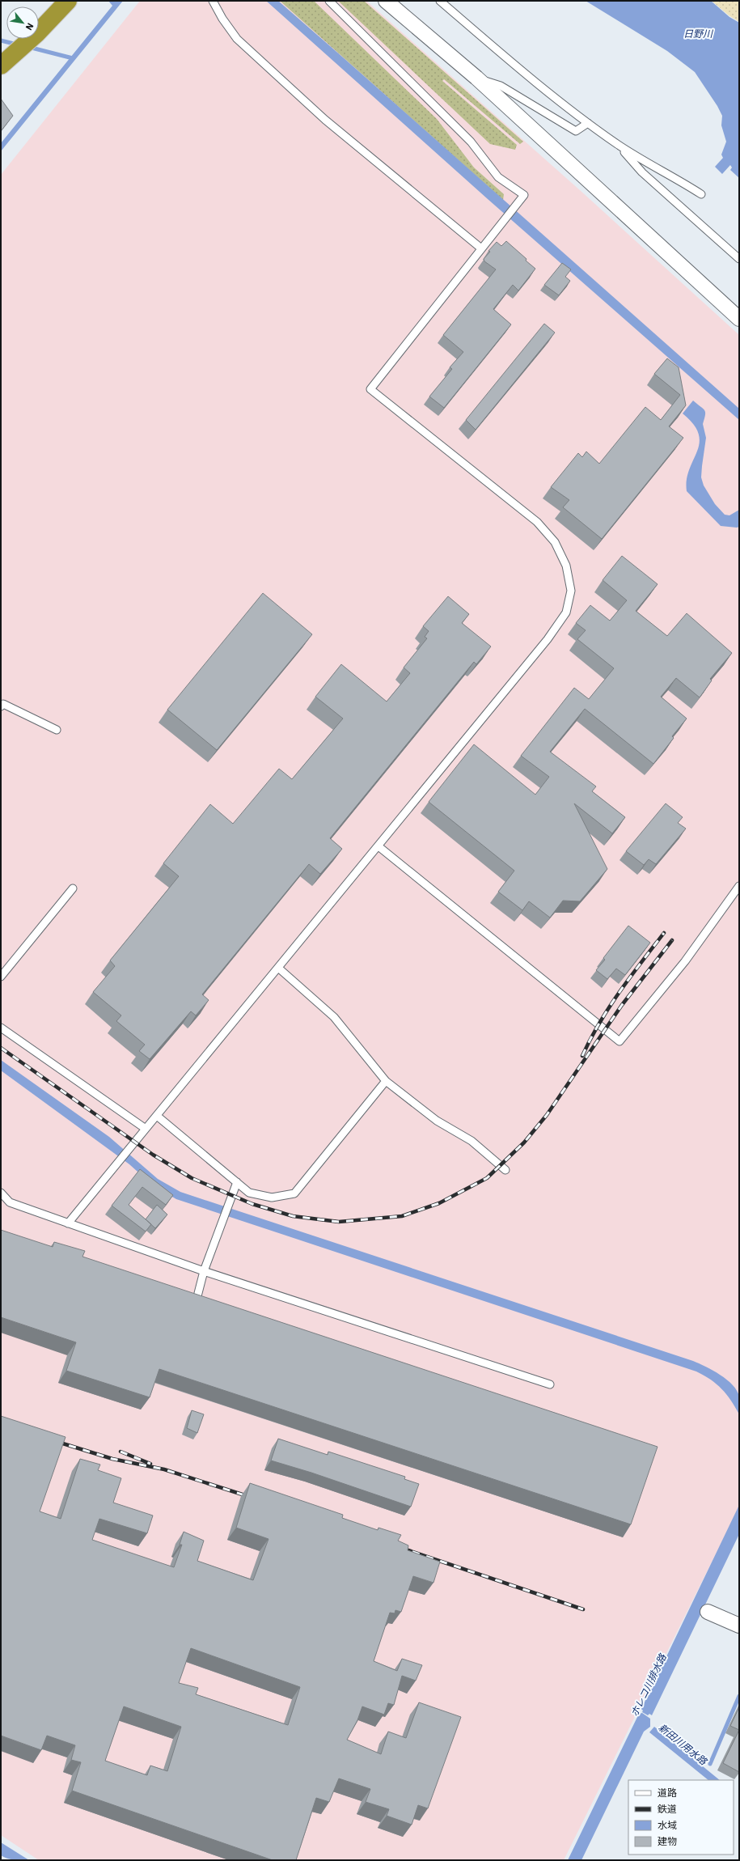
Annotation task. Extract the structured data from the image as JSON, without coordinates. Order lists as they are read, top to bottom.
{
  "water": ["日野川", "ホレコ川排水路", "新田川用水路"],
  "legend": [
    "道路",
    "鉄道",
    "水域",
    "建物"
  ],
  "north": "bottom right"
}
